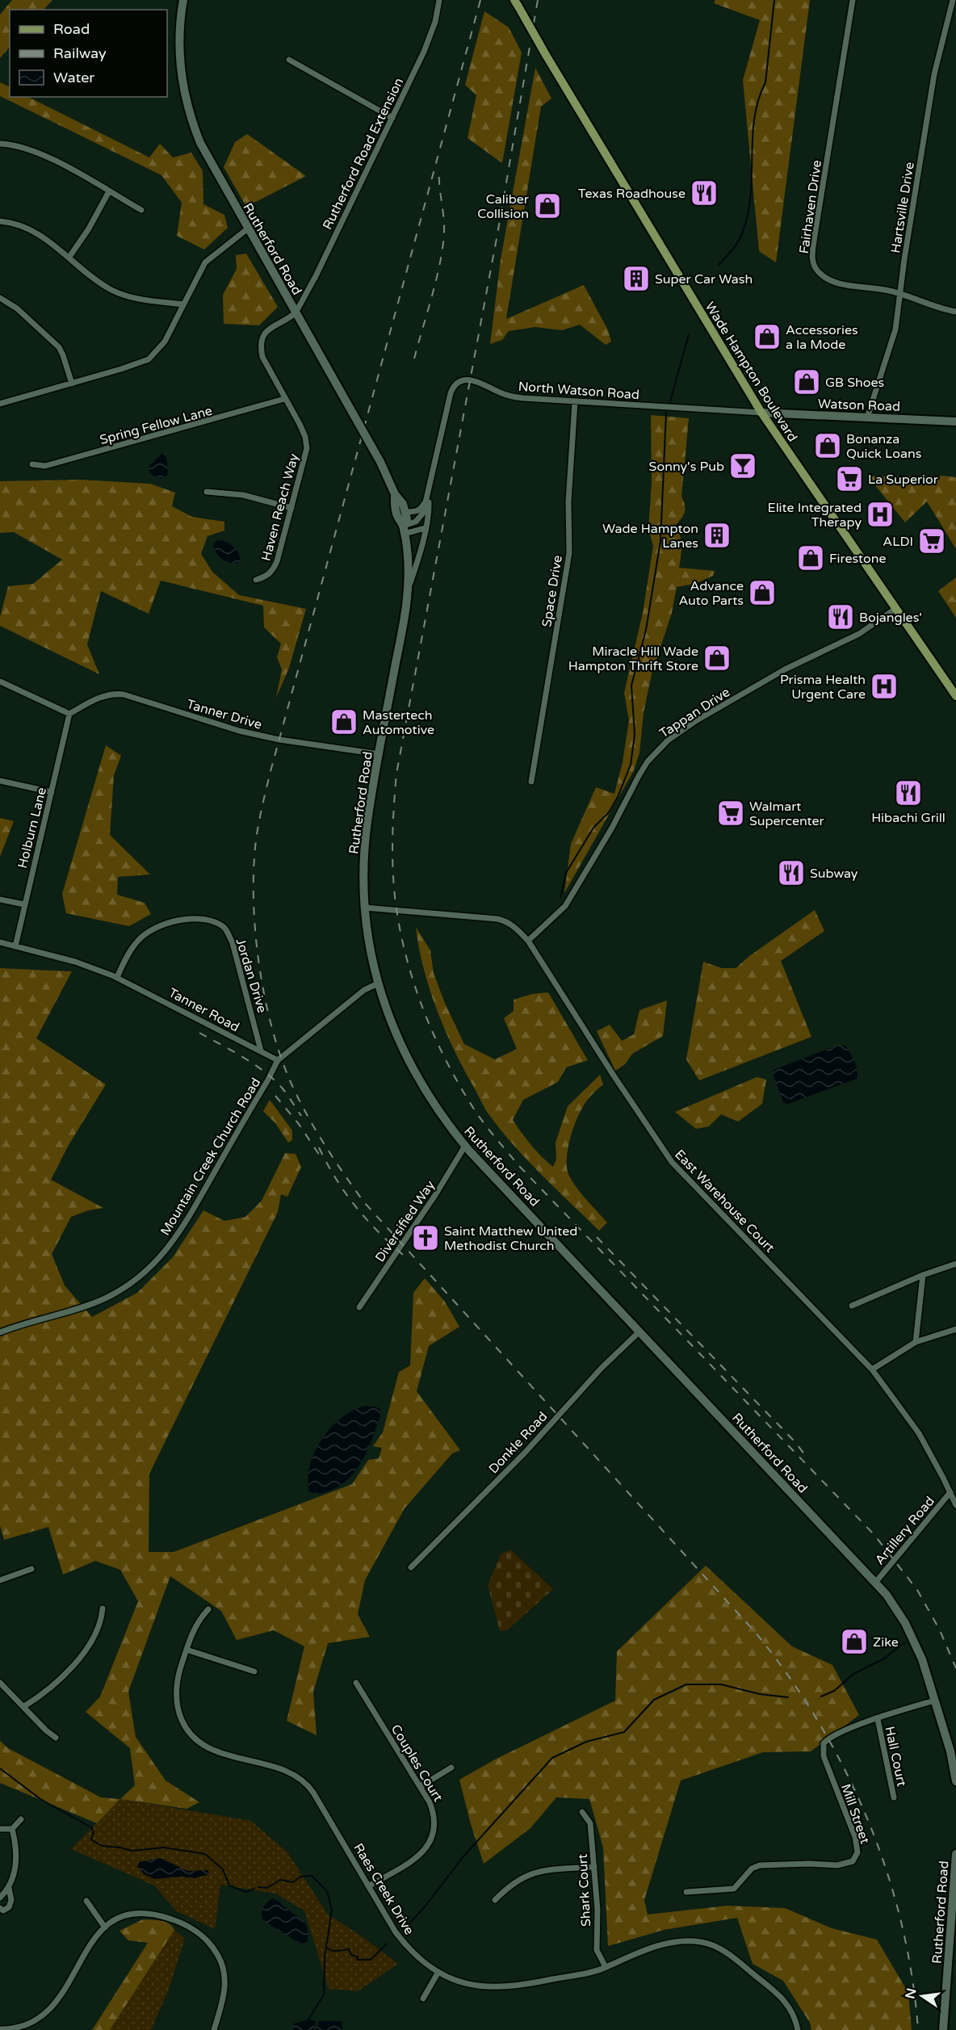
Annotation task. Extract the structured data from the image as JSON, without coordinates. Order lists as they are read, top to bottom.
{
  "streets": {
    "main road": ["Wade Hampton Boulevard"],
    "street": [
      "Rutherford Road Extension",
      "Fairhaven Drive",
      "Hartsville Drive",
      "Rutherford Road",
      "North Watson Road",
      "Watson Road",
      "Spring Fellow Lane",
      "Haven Reach Way",
      "Space Drive",
      "Tappan Drive",
      "Tanner Drive",
      "Holburn Lane",
      "Jordan Drive",
      "Tanner Road",
      "Mountain Creek Church Road",
      "East Warehouse Court",
      "Diversified Way",
      "Donkle Road",
      "Artillery Road",
      "Hall Court",
      "Couples Court",
      "Mill Street",
      "Raes Creek Drive",
      "Shark Court"
    ]
  },
  "crossings": [
    ["Rutherford Road Extension", "Rutherford Road"],
    ["Rutherford Road Extension", "Haven Reach Way"],
    ["Fairhaven Drive", "Hartsville Drive"],
    ["Hartsville Drive", "Watson Road"],
    ["Rutherford Road", "North Watson Road"],
    ["Rutherford Road", "Haven Reach Way"],
    ["Rutherford Road", "Tanner Drive"],
    ["Rutherford Road", "East Warehouse Court"],
    ["Rutherford Road", "Diversified Way"],
    ["Rutherford Road", "Donkle Road"],
    ["Rutherford Road", "Artillery Road"],
    ["Rutherford Road", "Mill Street"],
    ["Wade Hampton Boulevard", "North Watson Road"],
    ["Wade Hampton Boulevard", "Watson Road"],
    ["Wade Hampton Boulevard", "Tappan Drive"],
    ["North Watson Road", "Watson Road"],
    ["North Watson Road", "Space Drive"],
    ["Spring Fellow Lane", "Haven Reach Way"],
    ["Tappan Drive", "East Warehouse Court"],
    ["Tanner Drive", "Holburn Lane"],
    ["Holburn Lane", "Tanner Road"],
    ["Jordan Drive", "Tanner Road"],
    ["Tanner Road", "Mountain Creek Church Road"],
    ["East Warehouse Court", "Artillery Road"],
    ["Hall Court", "Mill Street"],
    ["Couples Court", "Raes Creek Drive"],
    ["Raes Creek Drive", "Shark Court"]
  ],
  "places": {
    "restaurant": [
      "Texas Roadhouse",
      "Bojangles'",
      "Hibachi Grill",
      "Subway"
    ],
    "shop": [
      "Caliber Collision",
      "Accessories a la Mode",
      "GB Shoes",
      "Bonanza Quick Loans",
      "Firestone",
      "Advance Auto Parts",
      "Miracle Hill Wade Hampton Thrift Store",
      "Mastertech Automotive",
      "Zike"
    ],
    "building": ["Super Car Wash", "Wade Hampton Lanes"],
    "bar": ["Sonny's Pub"],
    "supermarket": ["La Superior", "ALDI", "Walmart Supercenter"],
    "hospital": ["Elite Integrated Therapy", "Prisma Health Urgent Care"],
    "church": ["Saint Matthew United Methodist Church"]
  },
  "legend": ["Road", "Railway", "Water"],
  "north": "left"
}
